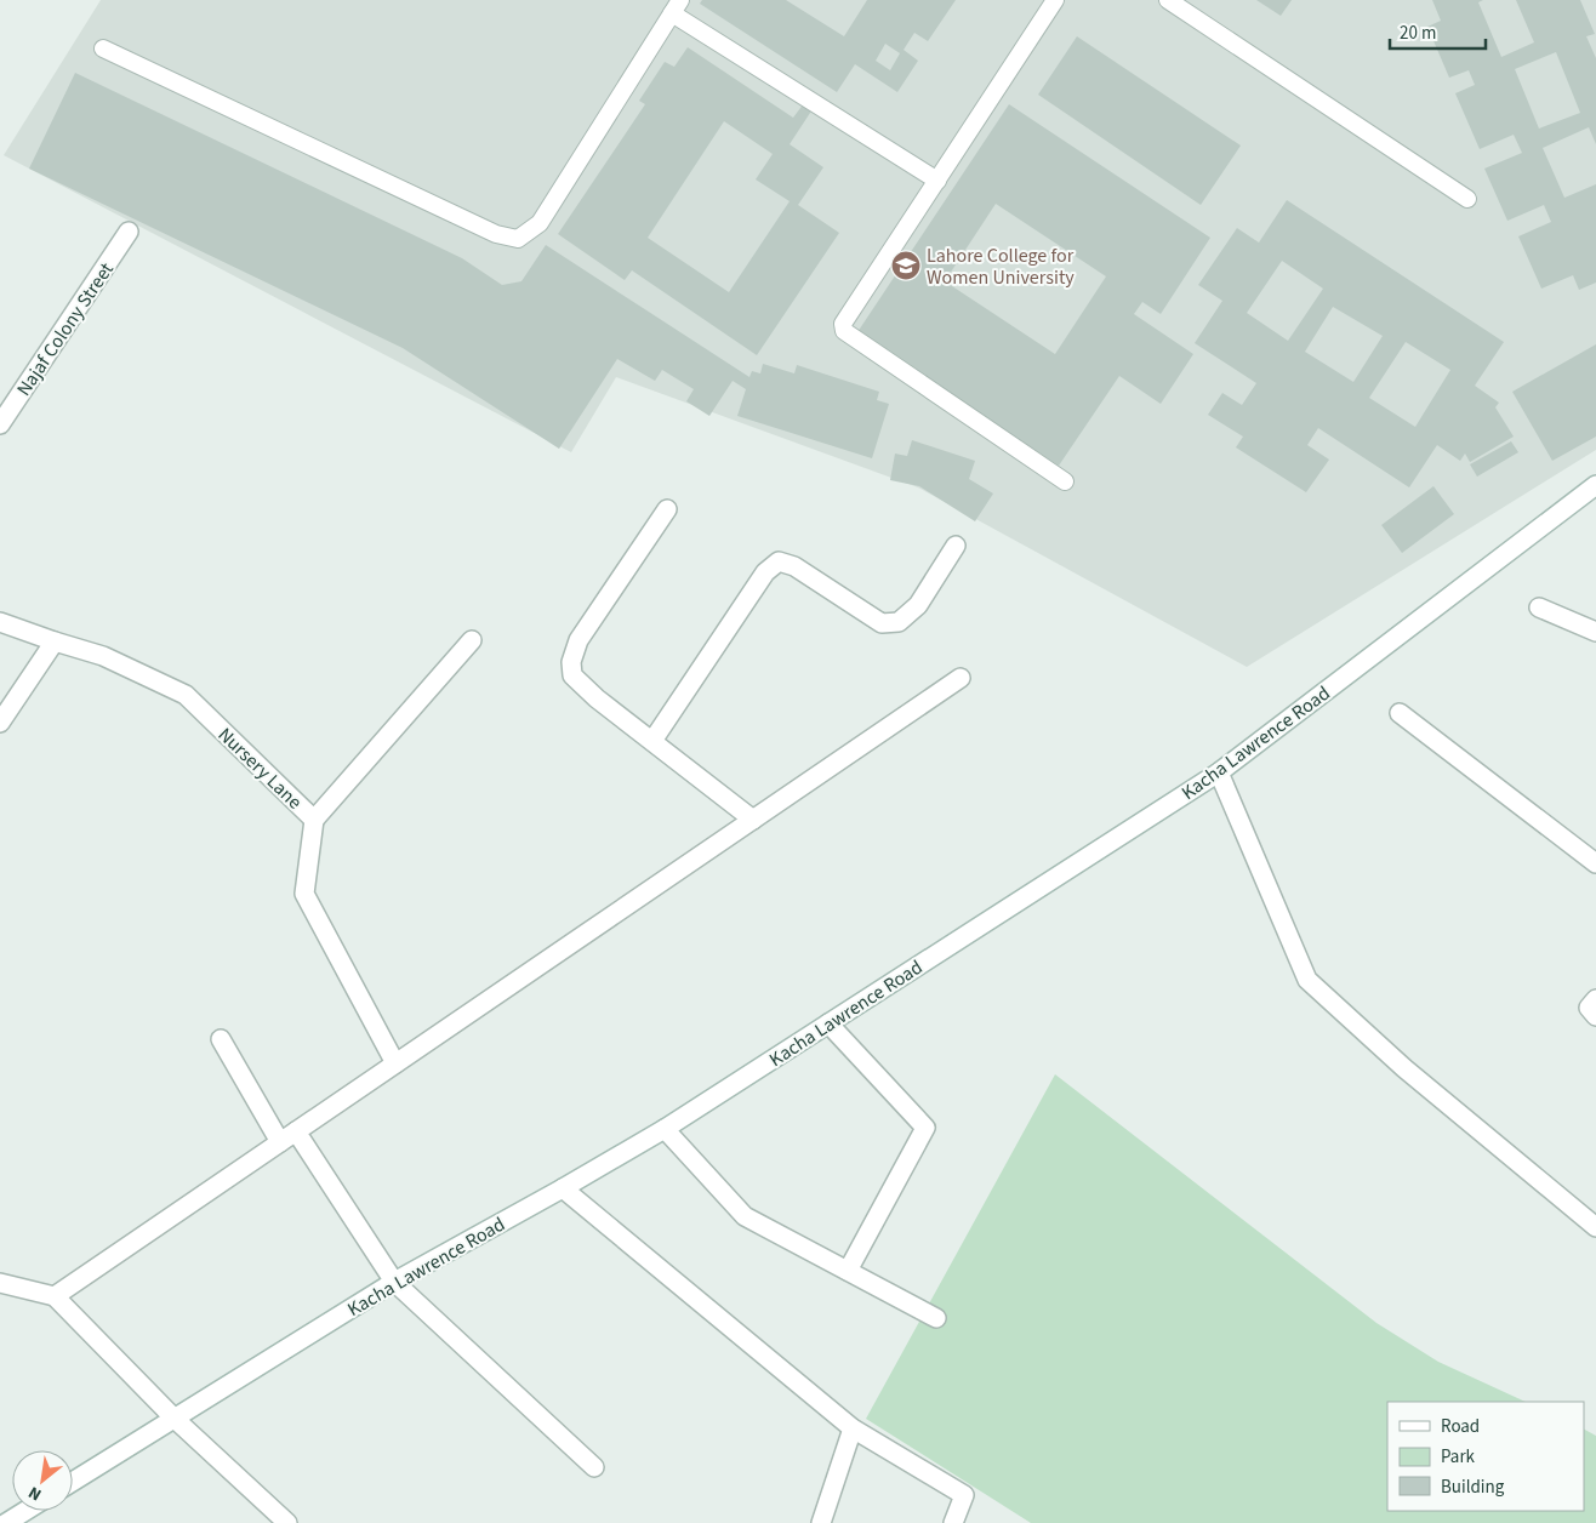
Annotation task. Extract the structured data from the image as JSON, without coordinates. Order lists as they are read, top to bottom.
{
  "streets": {
    "street": ["Najaf Colony Street", "Kacha Lawrence Road", "Nursery Lane"]
  },
  "places": {
    "school or university": ["Lahore College for Women University"]
  },
  "legend": ["Road", "Park", "Building"],
  "scale_bar": "20 m",
  "north": "bottom left"
}
